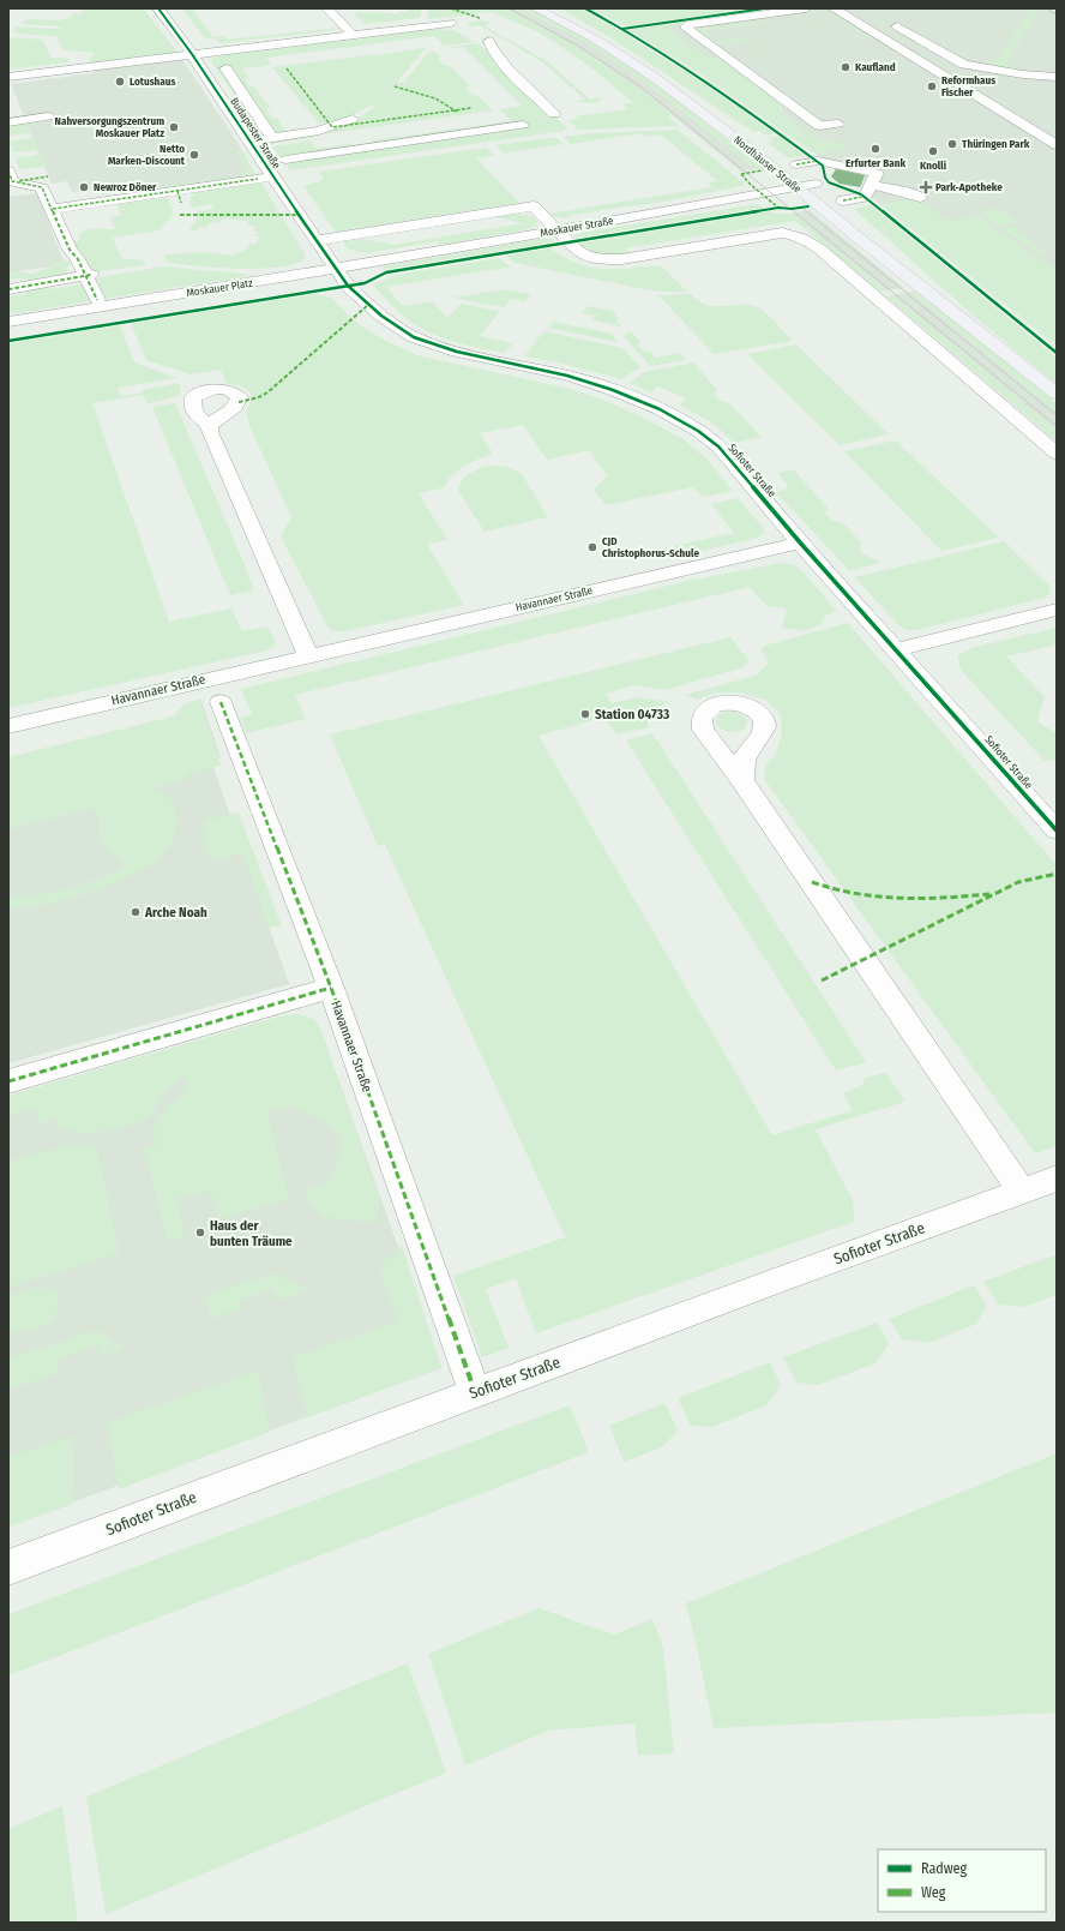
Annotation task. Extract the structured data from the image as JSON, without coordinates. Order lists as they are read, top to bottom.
{
  "streets": {
    "main road": ["Nordhäuser Straße"],
    "street": [
      "Budapester Straße",
      "Moskauer Straße",
      "Moskauer Platz",
      "Sofioter Straße",
      "Havannaer Straße"
    ]
  },
  "crossings": [
    ["Budapester Straße", "Moskauer Straße"],
    ["Budapester Straße", "Moskauer Platz"],
    ["Budapester Straße", "Sofioter Straße"],
    ["Nordhäuser Straße", "Moskauer Straße"],
    ["Moskauer Straße", "Moskauer Platz"],
    ["Moskauer Straße", "Sofioter Straße"],
    ["Moskauer Platz", "Sofioter Straße"],
    ["Sofioter Straße", "Havannaer Straße"]
  ],
  "places": {
    "other": [
      "Kaufland",
      "Lotushaus",
      "Reformhaus Fischer",
      "Nahversorgungszentrum Moskauer Platz",
      "Thüringen Park",
      "Erfurter Bank",
      "Knolli",
      "Netto Marken-Discount",
      "Newroz Döner",
      "CJD Christophorus-Schule",
      "Station 04733",
      "Arche Noah",
      "Haus der bunten Träume"
    ],
    "health": ["Park-Apotheke"]
  },
  "legend": ["Radweg", "Weg"]
}
